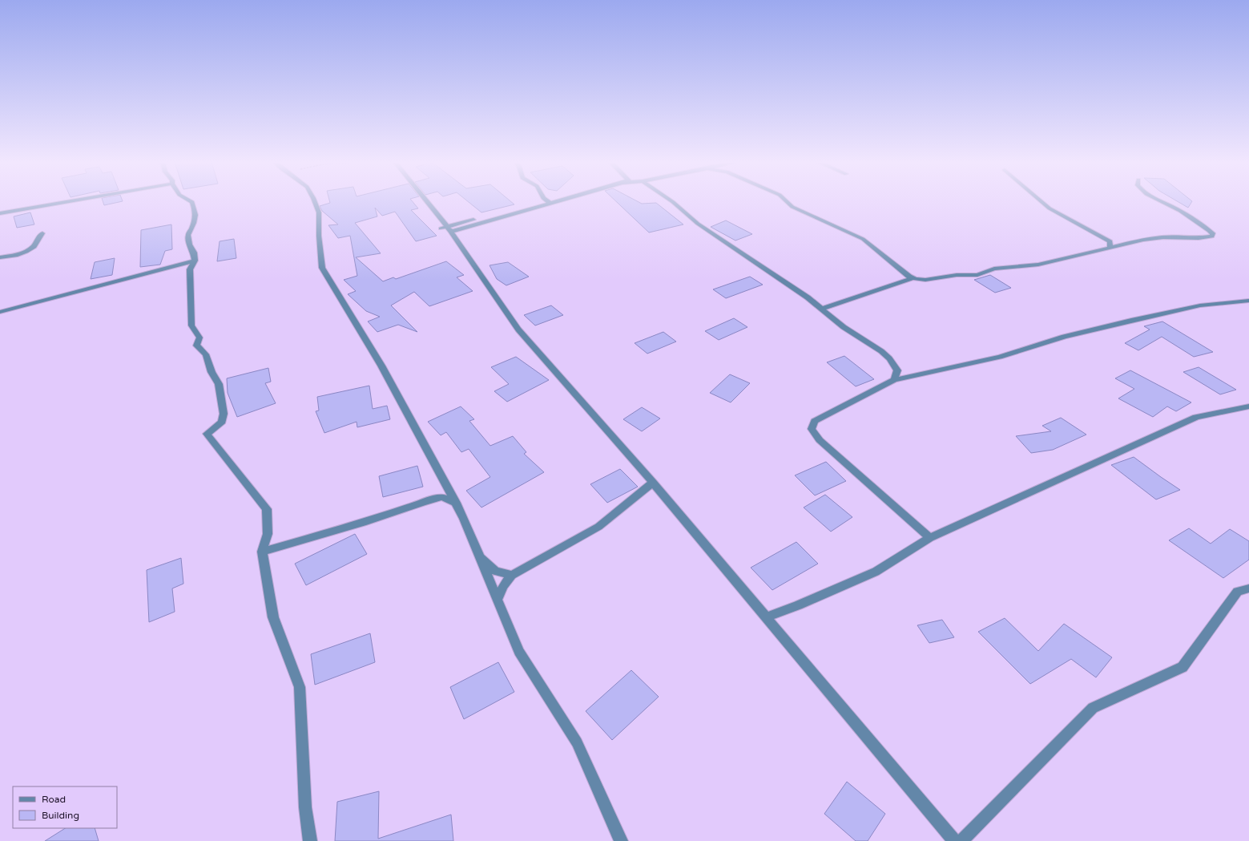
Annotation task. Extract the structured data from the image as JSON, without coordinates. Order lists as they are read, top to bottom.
{
  "legend": ["Road", "Building"]
}
